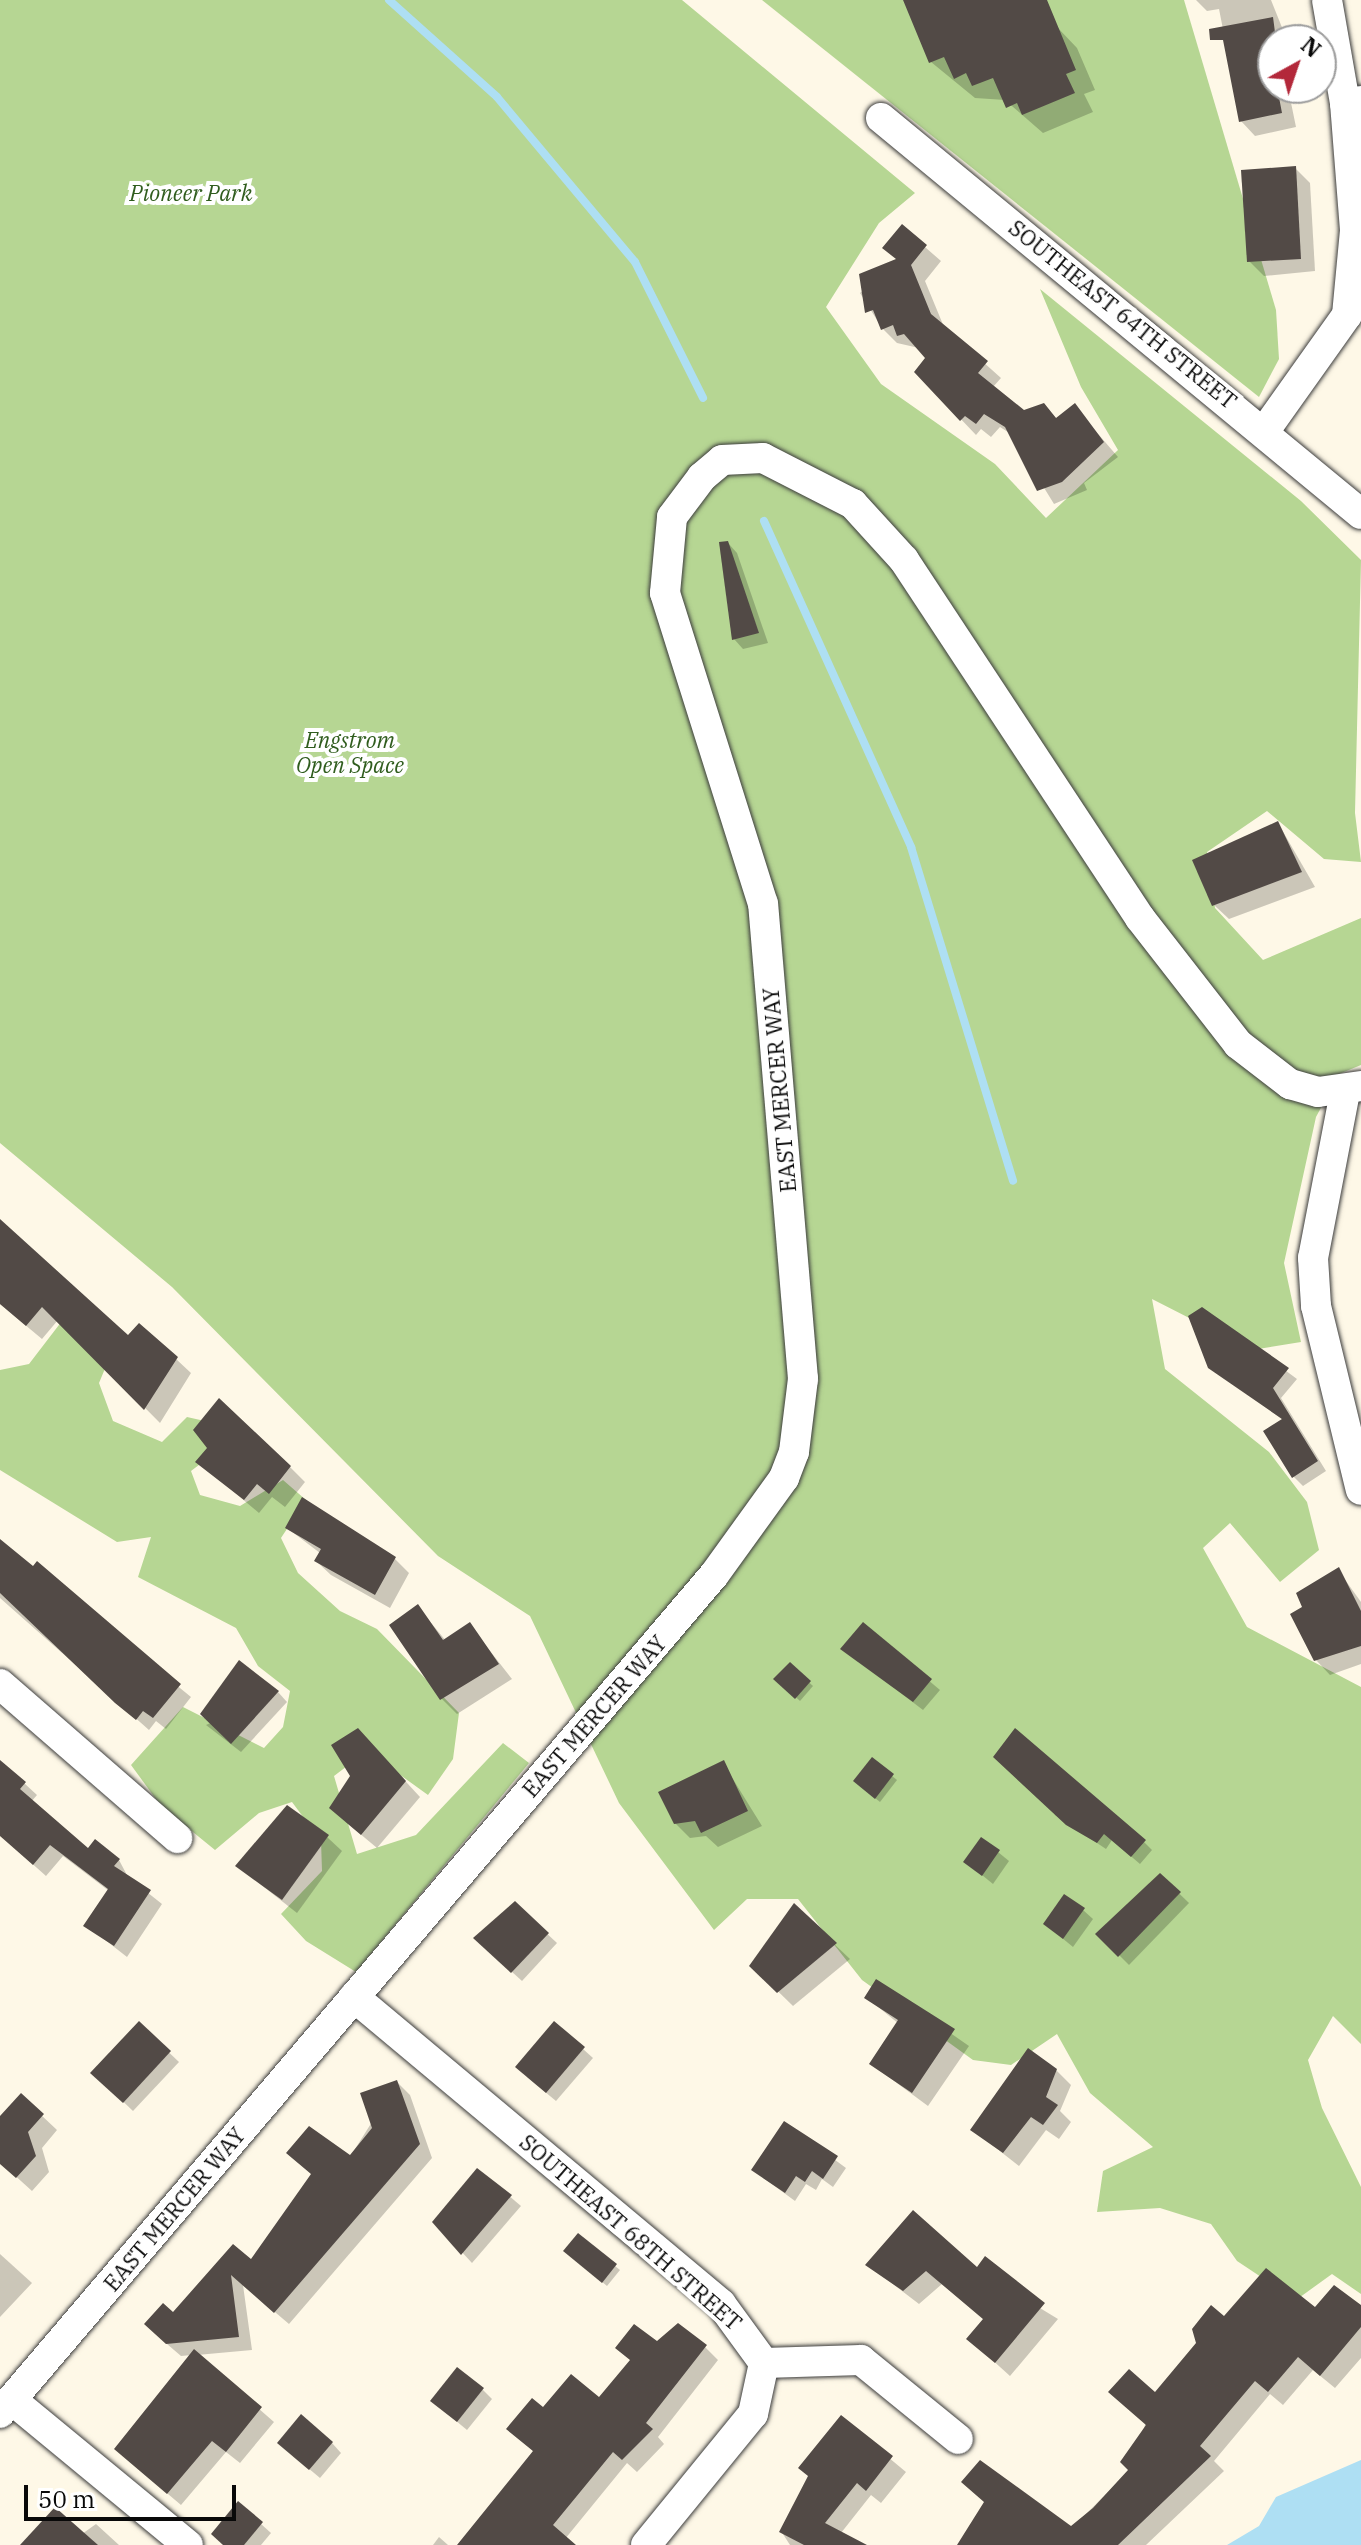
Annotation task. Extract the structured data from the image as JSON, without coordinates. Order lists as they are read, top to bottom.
{
  "streets": {
    "street": ["SOUTHEAST 64TH STREET", "EAST MERCER WAY", "SOUTHEAST 68TH STREET"]
  },
  "crossings": [
    ["EAST MERCER WAY", "SOUTHEAST 68TH STREET"]
  ],
  "parks": ["Pioneer Park", "Engstrom Open Space"],
  "scale_bar": "50 m",
  "north": "top right"
}
